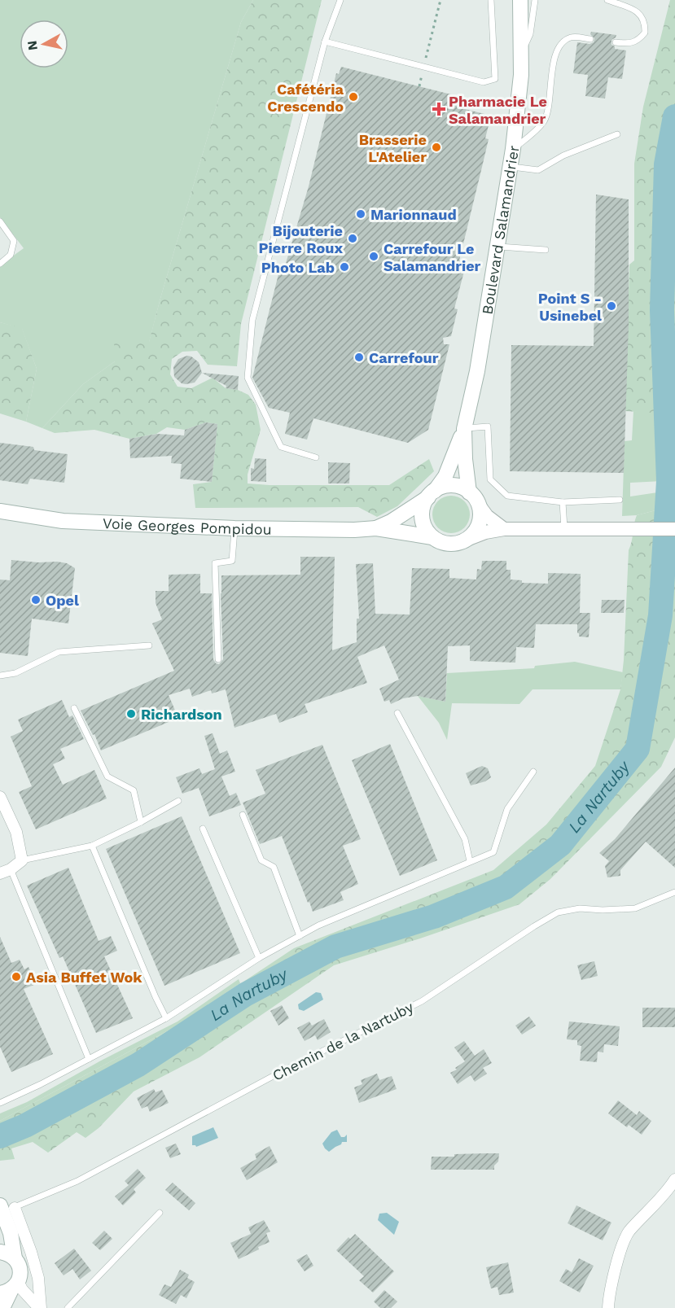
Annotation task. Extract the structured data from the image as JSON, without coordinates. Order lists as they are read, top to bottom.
{
  "streets": {
    "main road": ["Boulevard Salamandrier", "Voie Georges Pompidou"],
    "lane": ["Chemin de la Nartuby"]
  },
  "crossings": [
    ["Boulevard Salamandrier", "Voie Georges Pompidou"]
  ],
  "water": ["La Nartuby"],
  "places": {
    "other": [
      "Cafétéria Crescendo",
      "Brasserie L'Atelier",
      "Marionnaud",
      "Bijouterie Pierre Roux",
      "Carrefour Le Salamandrier",
      "Photo Lab",
      "Point S - Usinebel",
      "Carrefour",
      "Opel",
      "Richardson",
      "Asia Buffet Wok"
    ],
    "health": ["Pharmacie Le Salamandrier"]
  },
  "north": "left"
}
